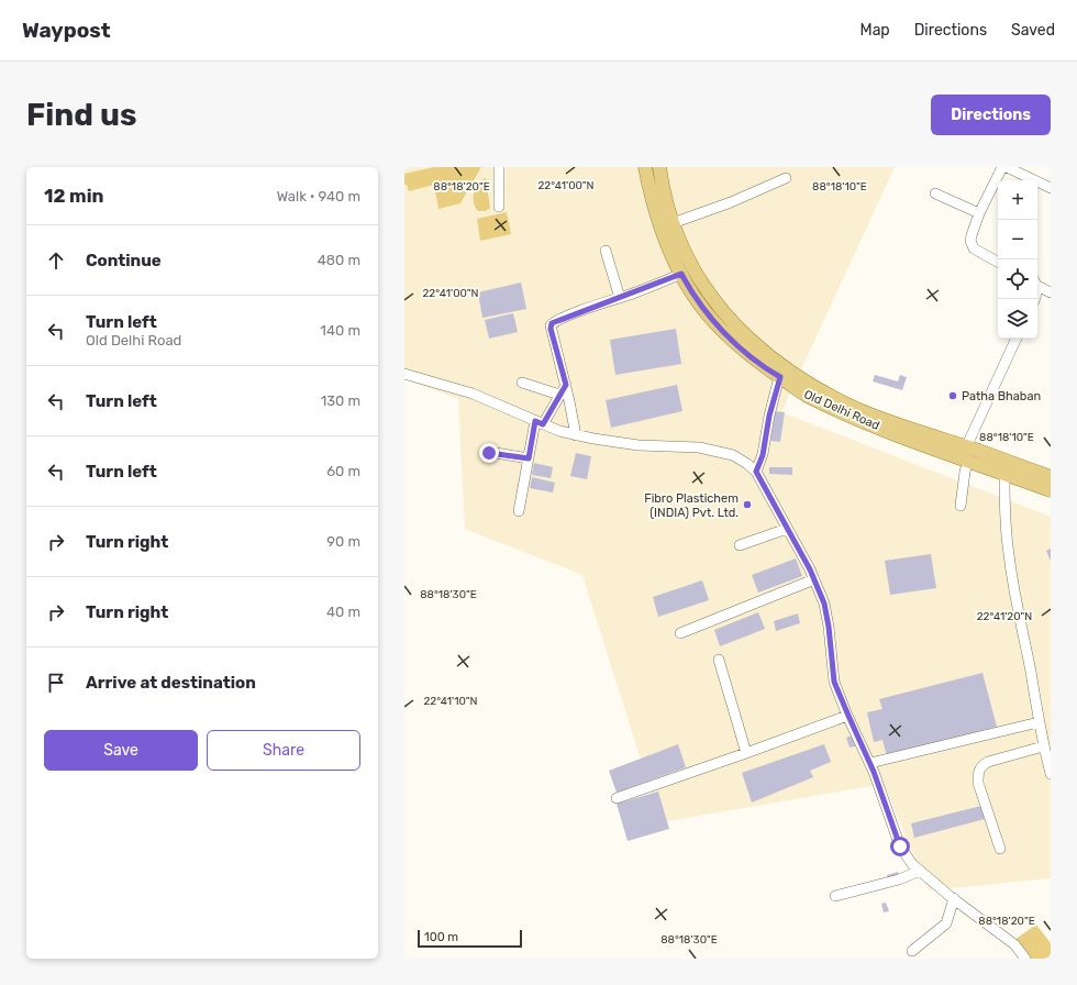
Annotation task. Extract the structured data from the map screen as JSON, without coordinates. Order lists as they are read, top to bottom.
{
  "streets": {
    "main road": ["Old Delhi Road"]
  },
  "places": ["Patha Bhaban", "Fibro Plastichem (INDIA) Pvt. Ltd."],
  "scale_bar": "100 m",
  "page": {
    "header": "Waypost",
    "nav": ["Map", "Directions", "Saved"],
    "buttons": [
      "Directions",
      ["Save", "Share"]
    ],
    "title": "Find us",
    "heading": ["12 min", "Walk · 940 m"],
    "map_buttons": ["+", "−"],
    "list": [
      ["Continue", "480 m"],
      ["Turn left", "Old Delhi Road", "140 m"],
      ["Turn left", "130 m"],
      ["Turn left", "60 m"],
      ["Turn right", "90 m"],
      ["Turn right", "40 m"],
      "Arrive at destination"
    ],
    "scale": "100 m"
  },
  "coordinates": [
    "22°41'00\"N",
    "88°18'20\"E",
    "88°18'10\"E",
    "88°18'30\"E",
    "22°41'20\"N",
    "22°41'10\"N"
  ]
}
